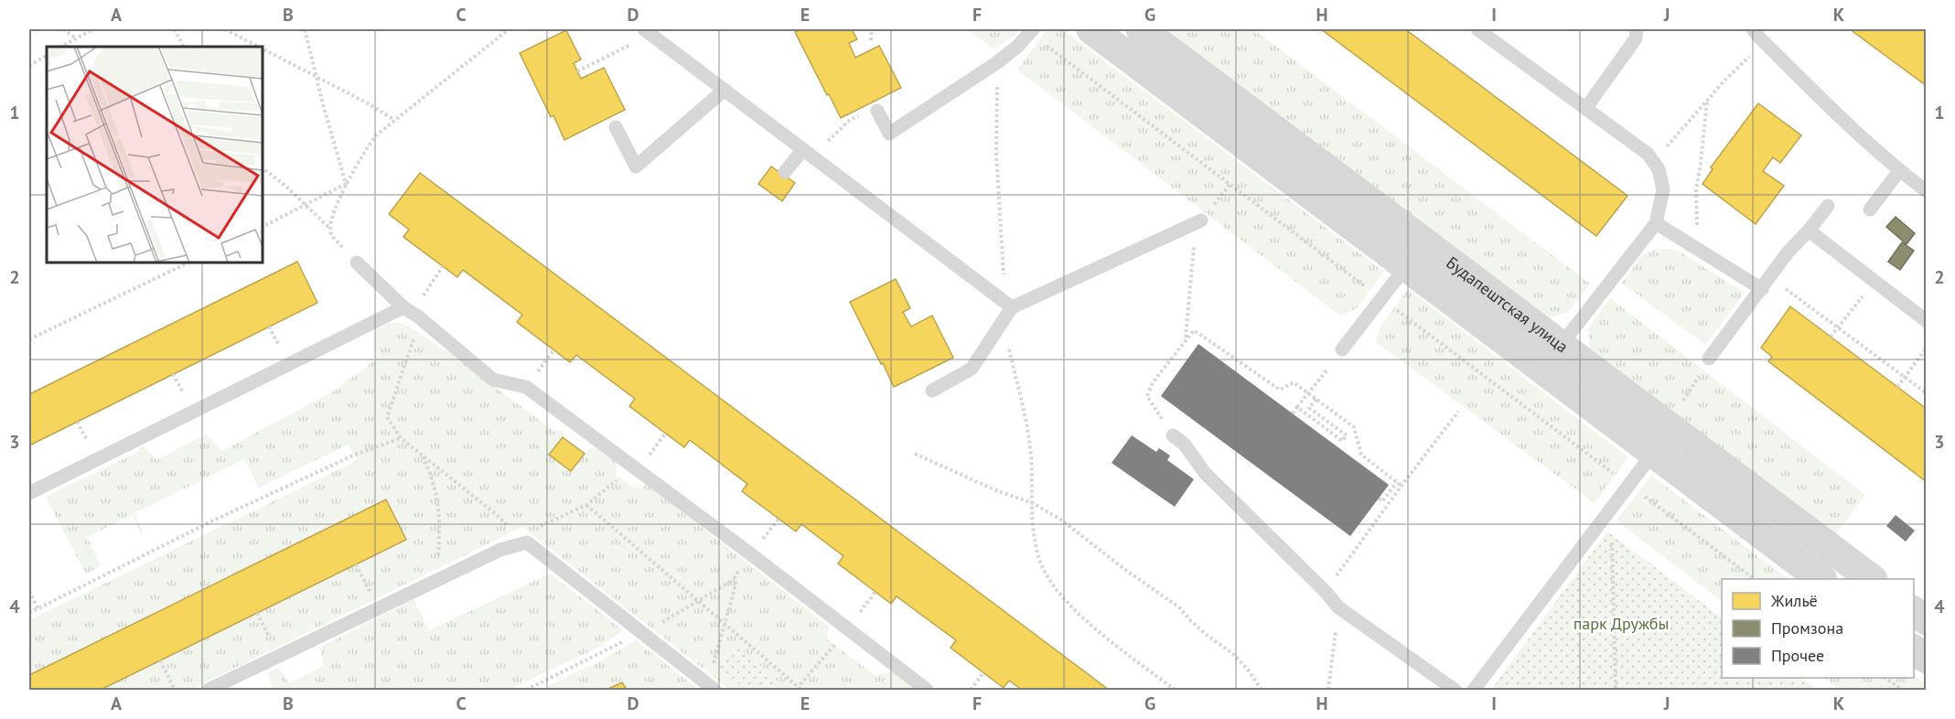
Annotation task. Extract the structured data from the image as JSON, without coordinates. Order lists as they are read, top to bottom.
{
  "streets": {
    "street": ["Будапештская улица"]
  },
  "parks": ["парк Дружбы"],
  "legend": ["Жильё", "Промзона", "Прочее"],
  "grid": {
    "columns": [
      "A",
      "B",
      "C",
      "D",
      "E",
      "F",
      "G",
      "H",
      "I",
      "J",
      "K"
    ],
    "rows": [
      "1",
      "2",
      "3",
      "4"
    ]
  }
}
